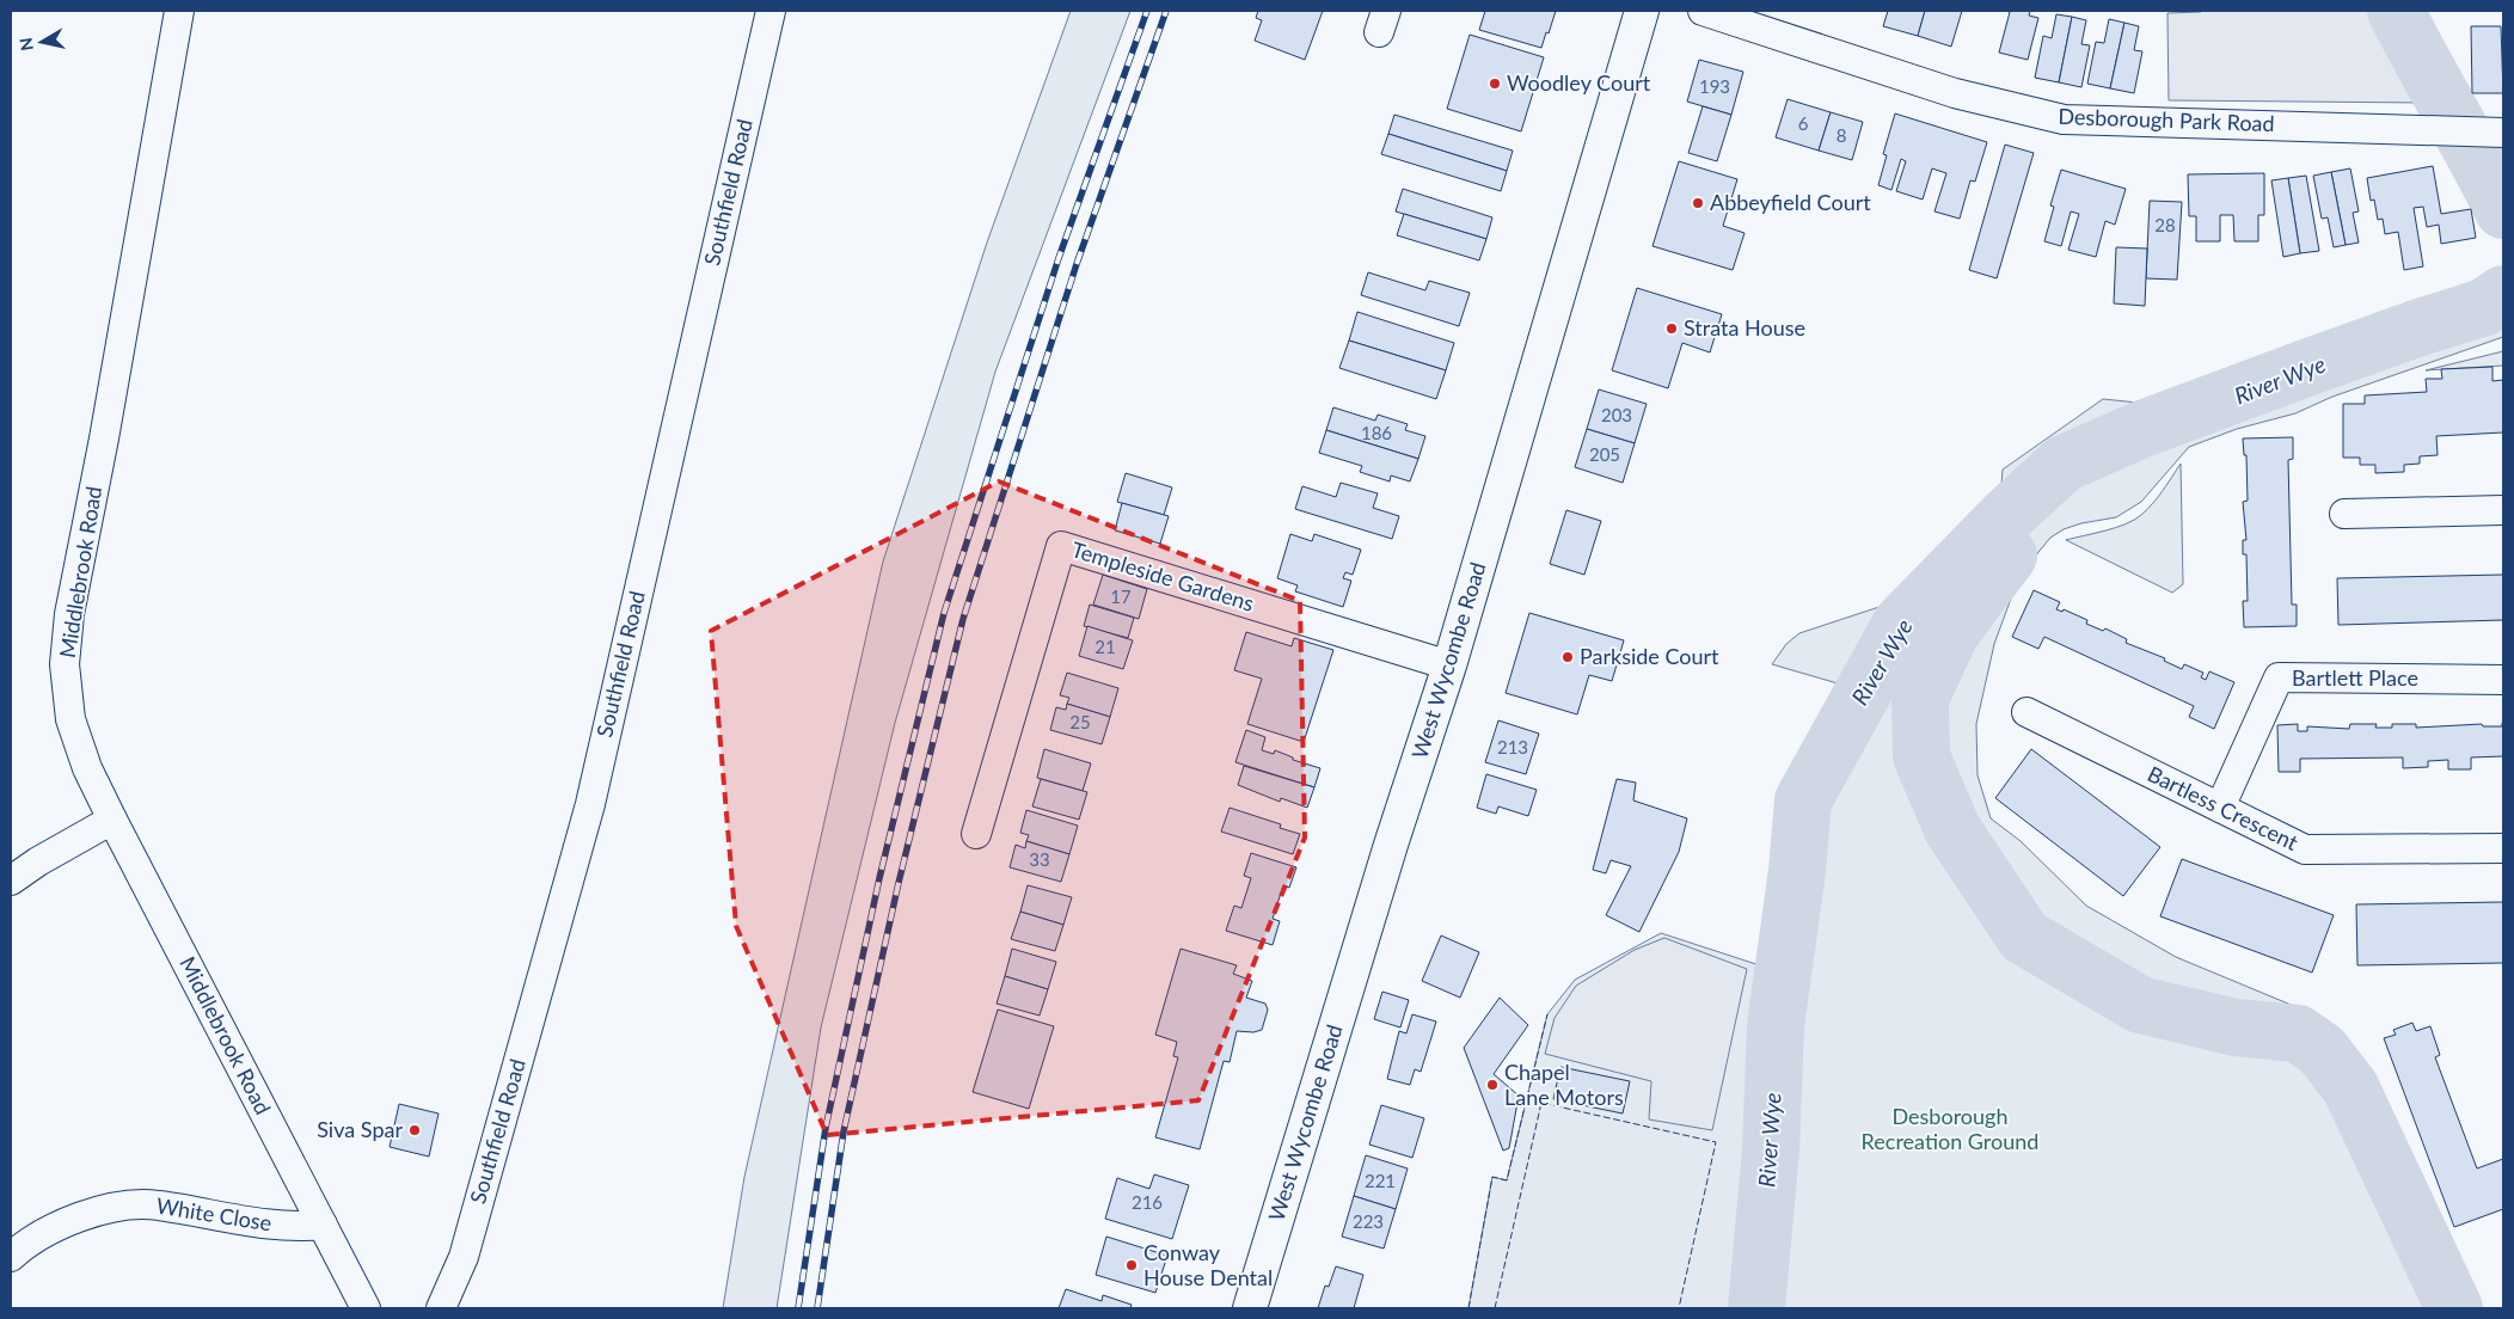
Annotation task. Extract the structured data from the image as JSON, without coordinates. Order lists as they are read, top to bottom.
{
  "streets": {
    "main road": ["West Wycombe Road"],
    "street": [
      "Desborough Park Road",
      "Southfield Road",
      "Middlebrook Road",
      "Templeside Gardens",
      "Bartlett Place",
      "Bartless Crescent",
      "White Close"
    ]
  },
  "crossings": [
    ["Middlebrook Road", "White Close"],
    ["Templeside Gardens", "West Wycombe Road"],
    ["Bartlett Place", "Bartless Crescent"]
  ],
  "water": ["River Wye"],
  "parks": ["Desborough Recreation Ground"],
  "places": [
    "Woodley Court",
    "Abbeyfield Court",
    "Strata House",
    "Parkside Court",
    "Chapel Lane Motors",
    "Siva Spar",
    "Conway House Dental"
  ],
  "house_numbers": [
    "193",
    "6",
    "8",
    "28",
    "203",
    "186",
    "205",
    "17",
    "21",
    "25",
    "213",
    "33",
    "221",
    "216",
    "223"
  ],
  "north": "left"
}
